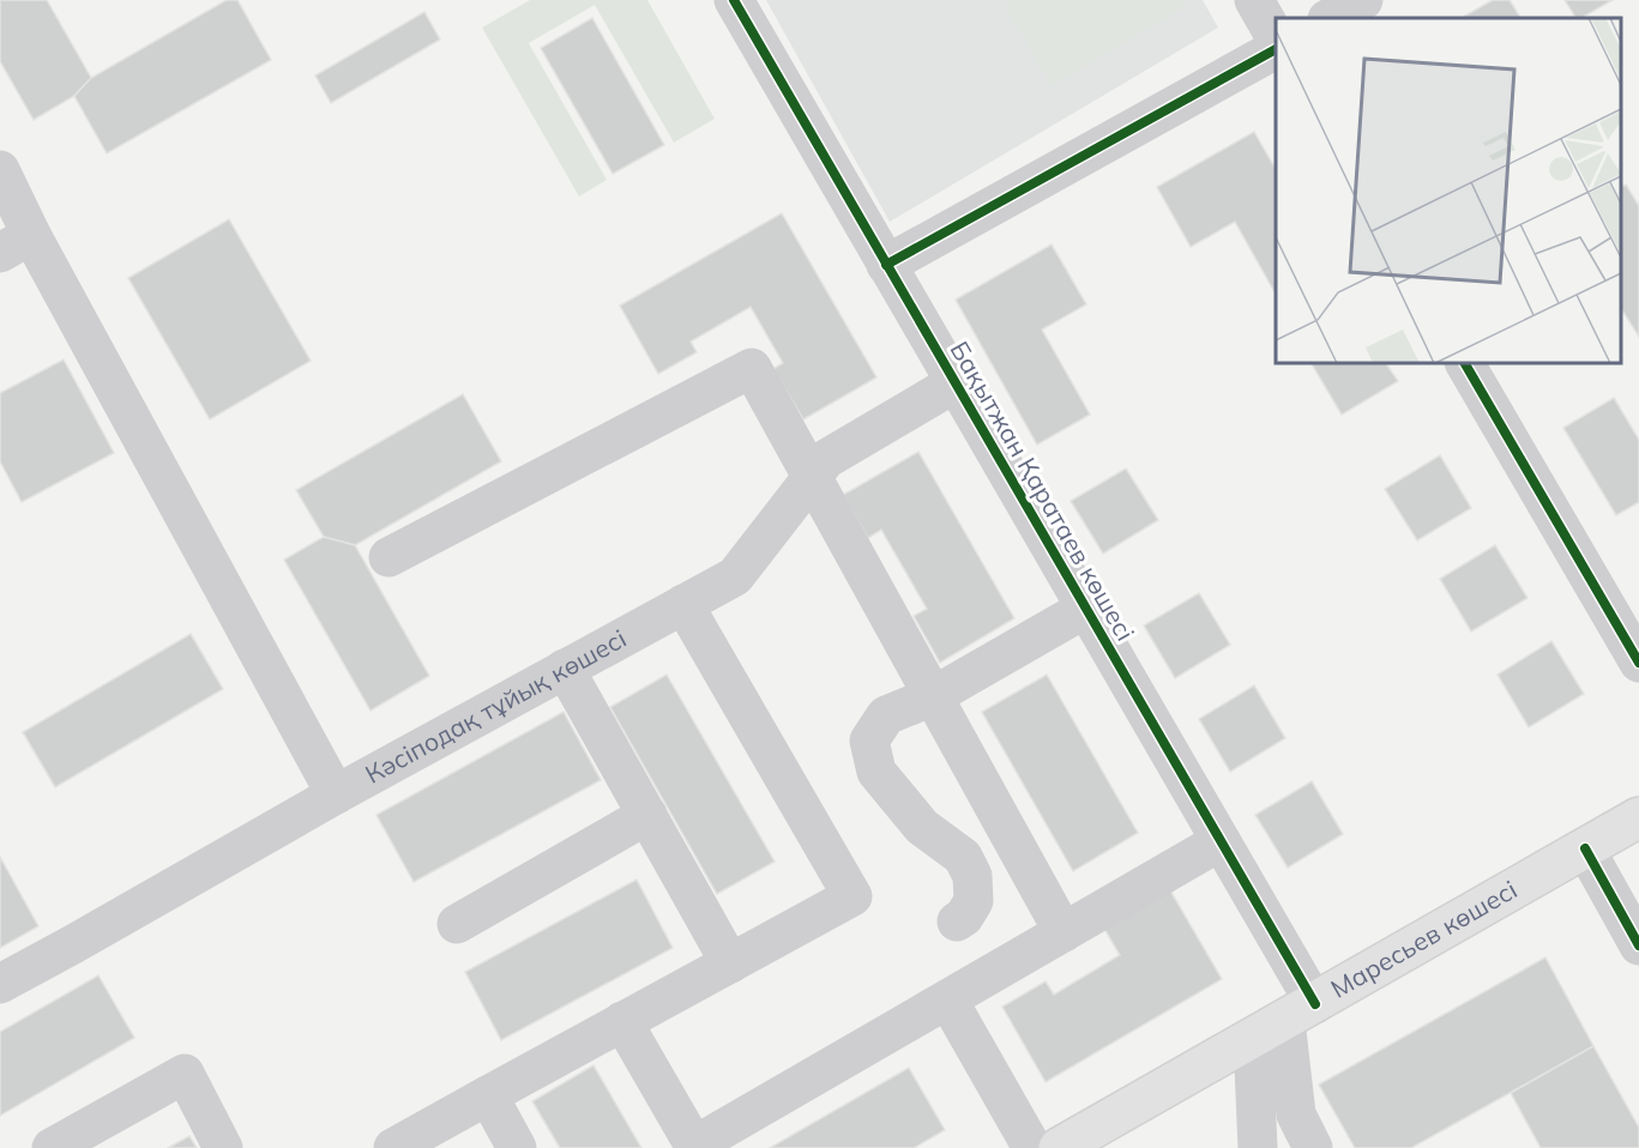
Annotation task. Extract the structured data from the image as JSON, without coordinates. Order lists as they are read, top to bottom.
{
  "streets": {
    "main road": ["Маресьев көшесі"],
    "street": ["Бақытжан Қаратаев көшесі", "Кәсіподақ тұйық көшесі"]
  },
  "crossings": [
    ["Бақытжан Қаратаев көшесі", "Кәсіподақ тұйық көшесі"],
    ["Бақытжан Қаратаев көшесі", "Маресьев көшесі"]
  ]
}
